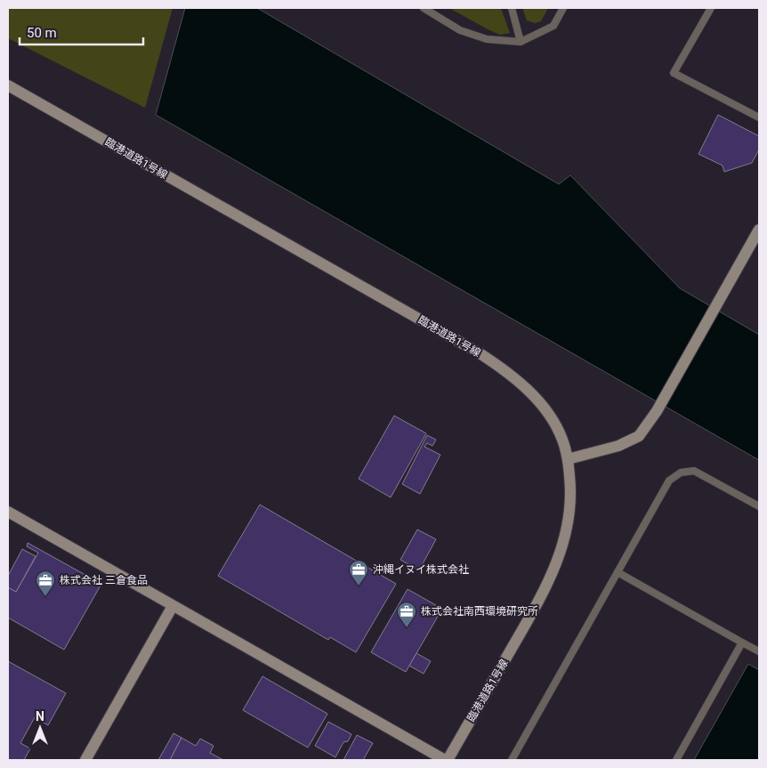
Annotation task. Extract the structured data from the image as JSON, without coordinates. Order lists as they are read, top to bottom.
{
  "streets": {
    "street": ["臨港道路1号線"]
  },
  "places": {
    "office": ["沖縄イヌイ株式会社", "株式会社 三倉食品", "株式会社南西環境研究所"]
  },
  "scale_bar": "50 m",
  "north": "top"
}
